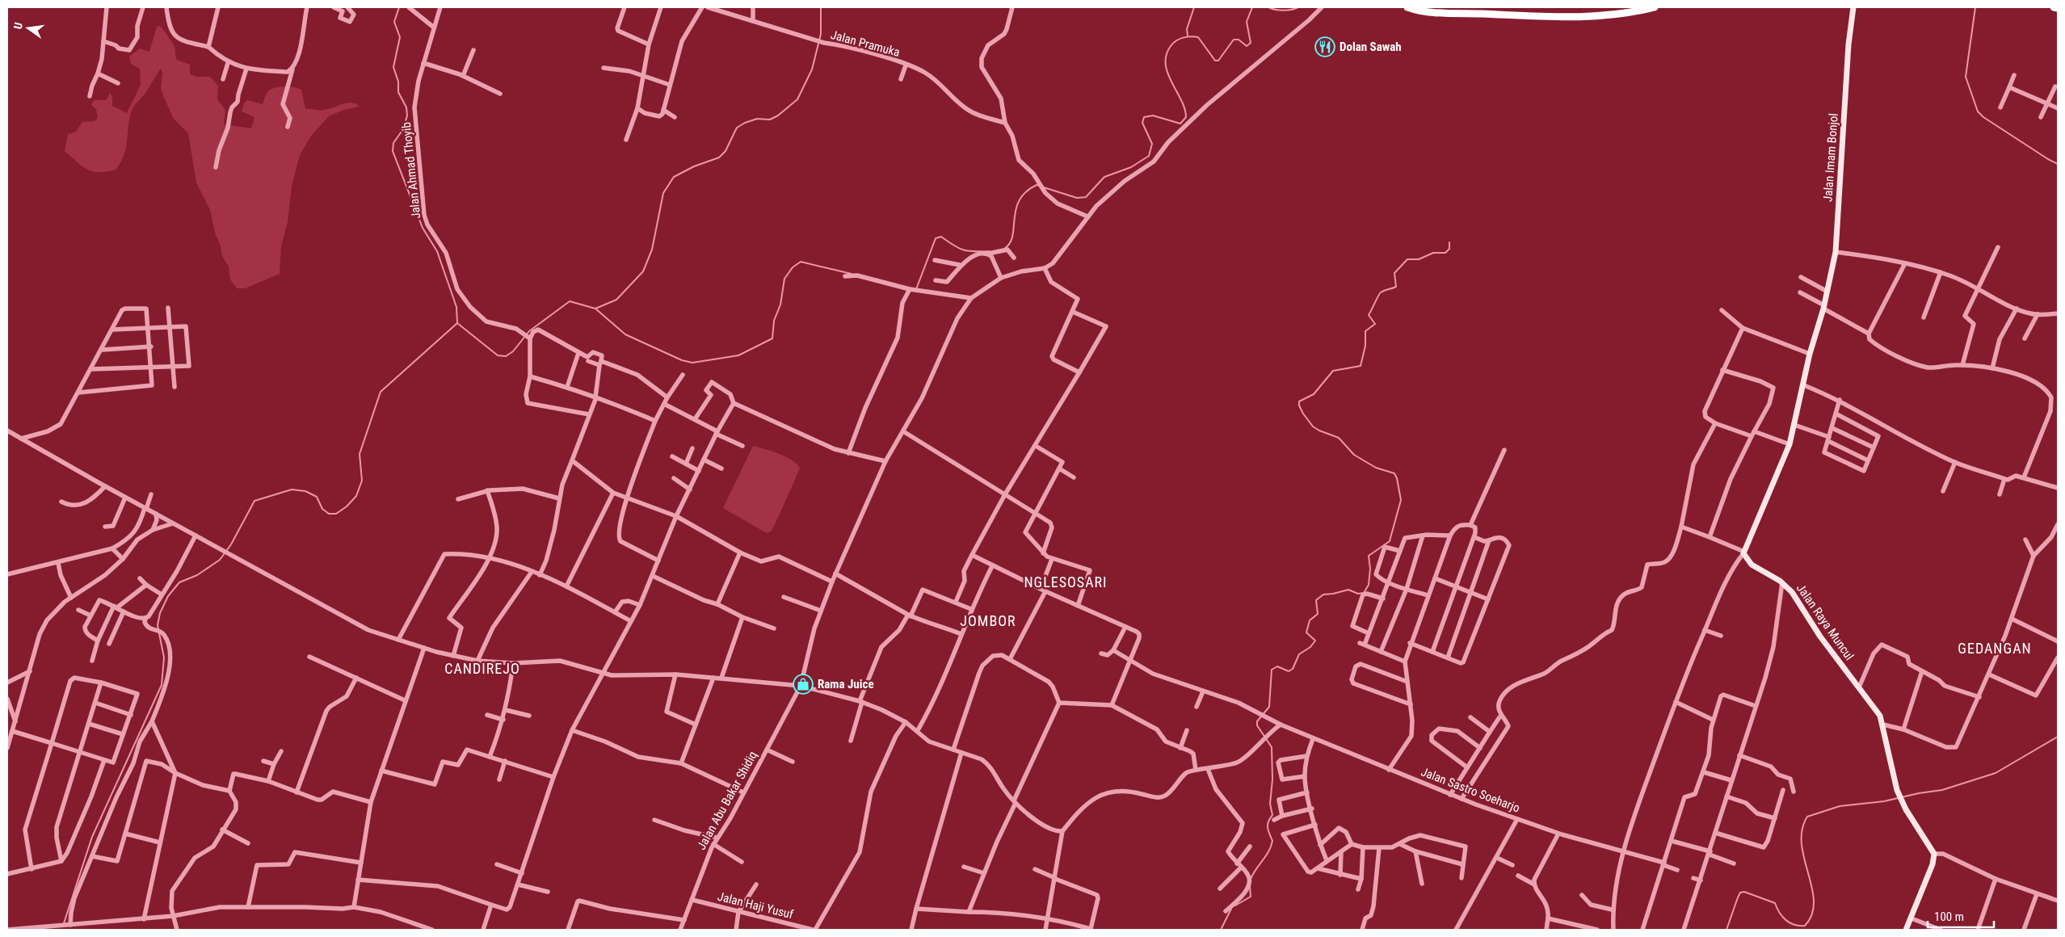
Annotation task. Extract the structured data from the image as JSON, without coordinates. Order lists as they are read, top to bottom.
{
  "streets": {
    "main road": ["Jalan Imam Bonjol", "Jalan Raya Muncul"],
    "street": [
      "Jalan Pramuka",
      "Jalan Ahmad Thoyib",
      "Jalan Sastro Soeharjo",
      "Jalan Abu Bakar Shidiq",
      "Jalan Haji Yusuf"
    ]
  },
  "crossings": [
    ["Jalan Abu Bakar Shidiq", "Jalan Haji Yusuf"]
  ],
  "districts": [
    "NGLESOSARI",
    "JOMBOR",
    "GEDANGAN",
    "CANDIREJO"
  ],
  "places": {
    "restaurant": ["Dolan Sawah"],
    "shop": ["Rama Juice"]
  },
  "scale_bar": "100 m",
  "north": "left"
}
